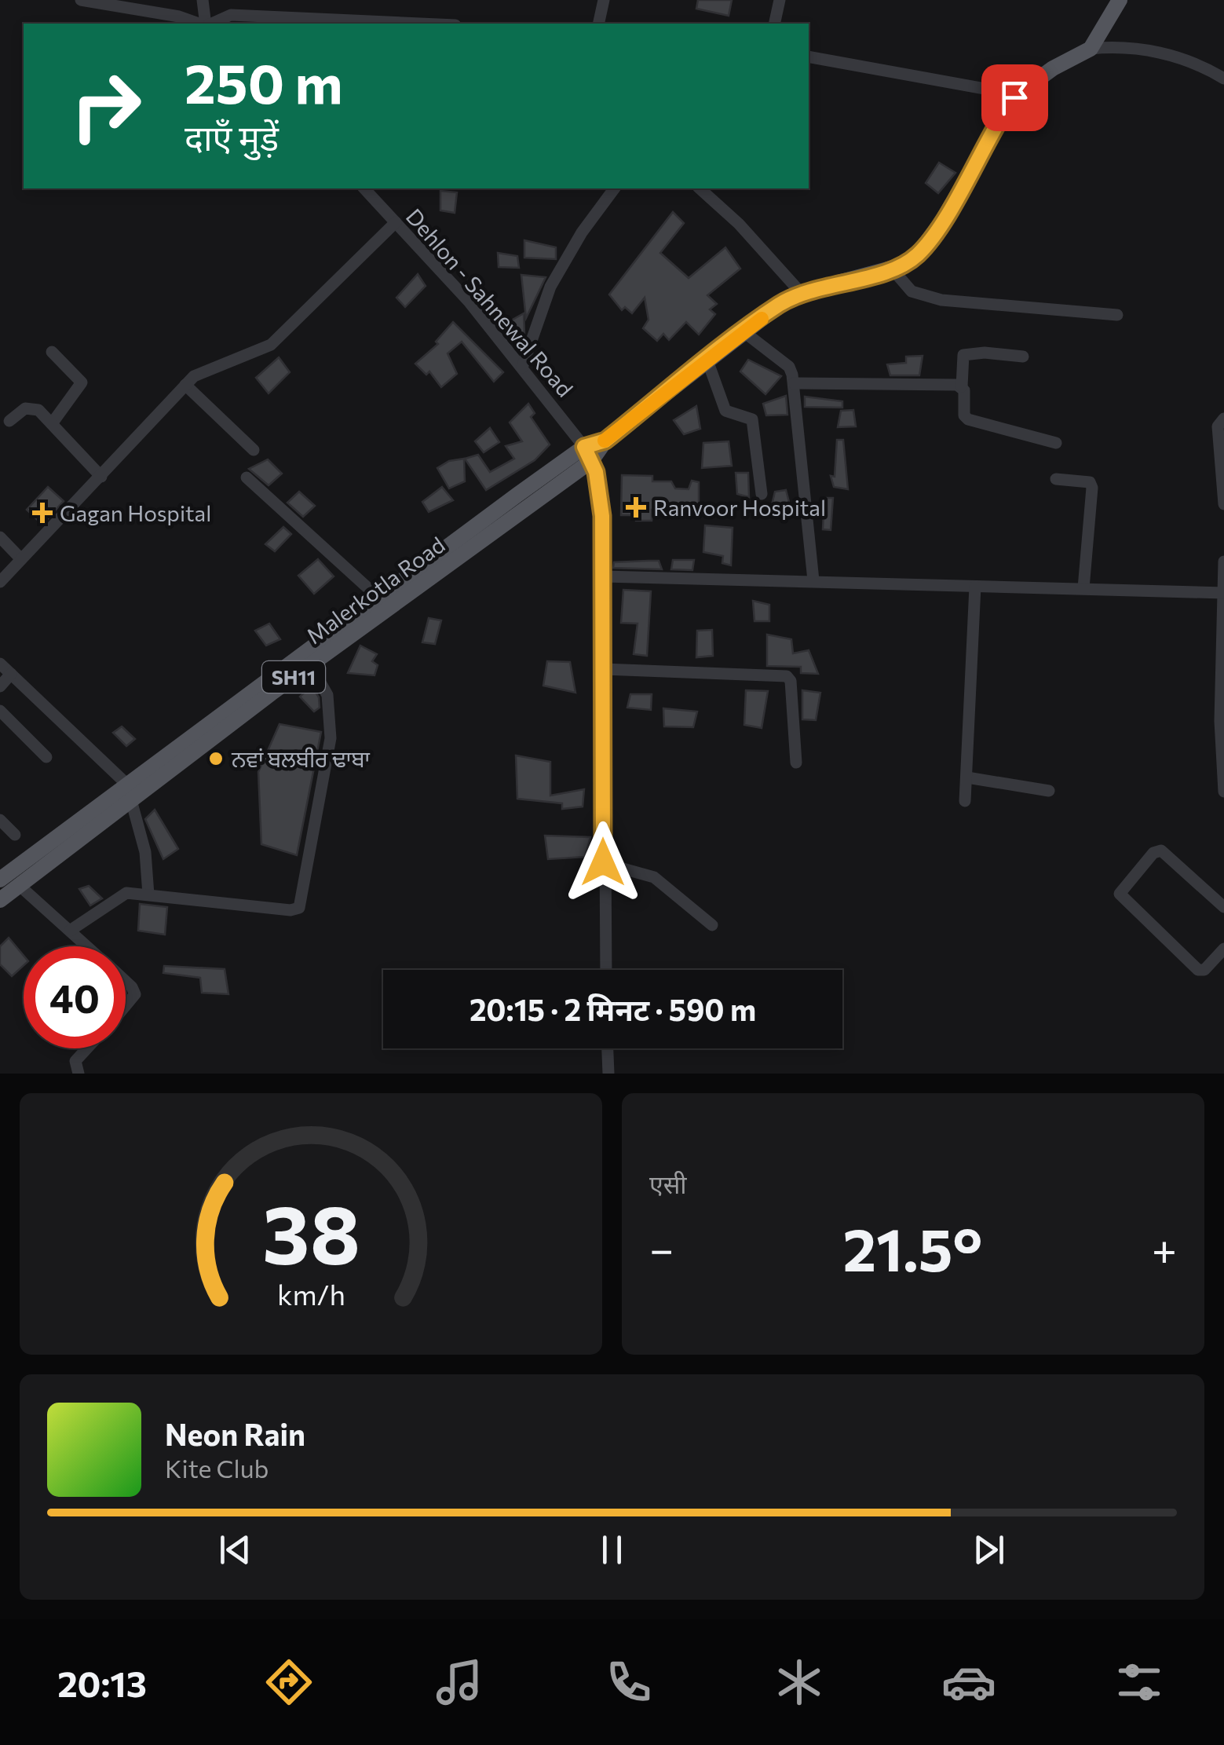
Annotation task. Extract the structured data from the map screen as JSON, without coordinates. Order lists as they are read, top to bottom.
{
  "streets": {
    "main road": ["Malerkotla Road", "SH11"],
    "street": ["Dehlon - Sahnewal Road"]
  },
  "crossings": [
    ["Dehlon - Sahnewal Road", "Malerkotla Road"],
    ["Dehlon - Sahnewal Road", "SH11"],
    ["Malerkotla Road", "SH11"]
  ],
  "places": {
    "health": ["Ranvoor Hospital", "Gagan Hospital"],
    "other": ["ਨਵਾਂ ਬਲਬੀਰ ਢਾਬਾ"]
  },
  "page": {
    "turn": ["250 m", "दाएँ मुड़ें"],
    "limit": "40",
    "trip": "20:15 · 2 मिनट · 590 m",
    "tile": "एसी",
    "heat": ["−", "21.5°", "+"],
    "song": ["Neon Rain", "Kite Club"],
    "tabs": "20:13",
    "gauge": ["38", "km/h"]
  }
}
